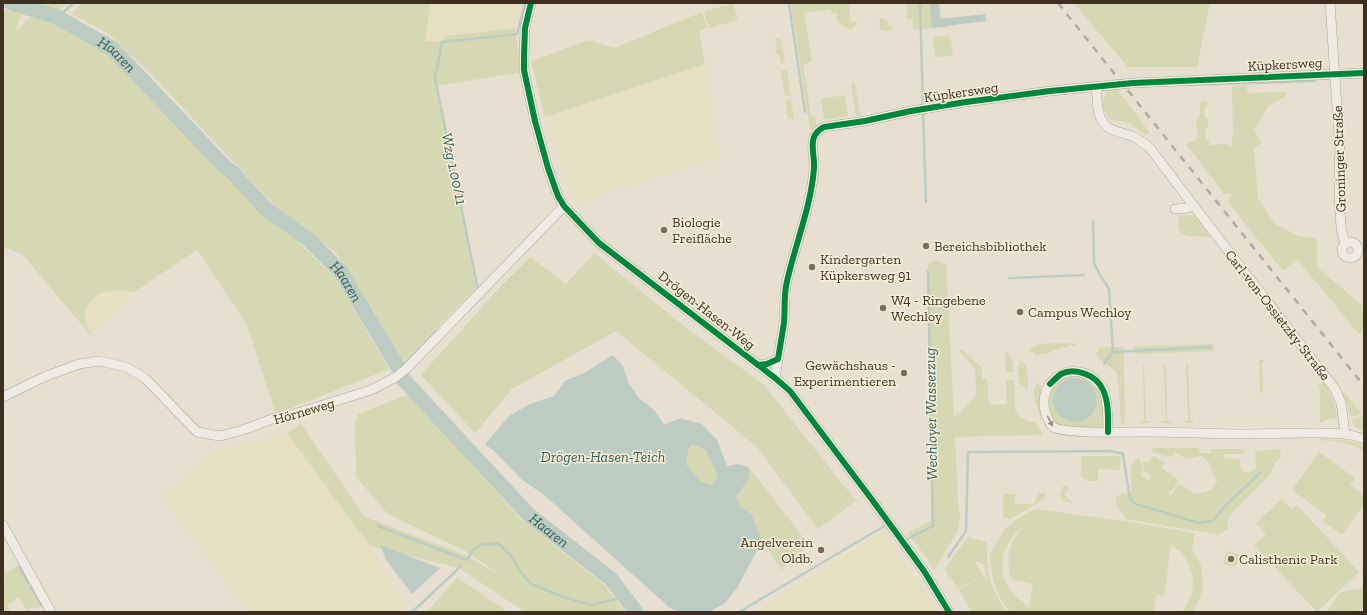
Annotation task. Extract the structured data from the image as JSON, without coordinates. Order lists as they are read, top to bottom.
{
  "streets": {
    "street": [
      "Küpkersweg",
      "Groninger Straße",
      "Drögen-Hasen-Weg",
      "Carl-von-Ossietzky-Straße",
      "Hörneweg"
    ]
  },
  "crossings": [
    ["Küpkersweg", "Groninger Straße"],
    ["Küpkersweg", "Drögen-Hasen-Weg"],
    ["Küpkersweg", "Carl-von-Ossietzky-Straße"],
    ["Drögen-Hasen-Weg", "Hörneweg"]
  ],
  "water": [
    "Haaren",
    "Wzg 1.00/11",
    "Wechloyer Wasserzug",
    "Drögen-Hasen-Teich"
  ],
  "places": [
    "Biologie Freifläche",
    "Bereichsbibliothek",
    "Kindergarten Küpkersweg 91",
    "W4 - Ringebene Wechloy",
    "Campus Wechloy",
    "Gewächshaus - Experimentieren",
    "Angelverein Oldb.",
    "Calisthenic Park"
  ]
}
